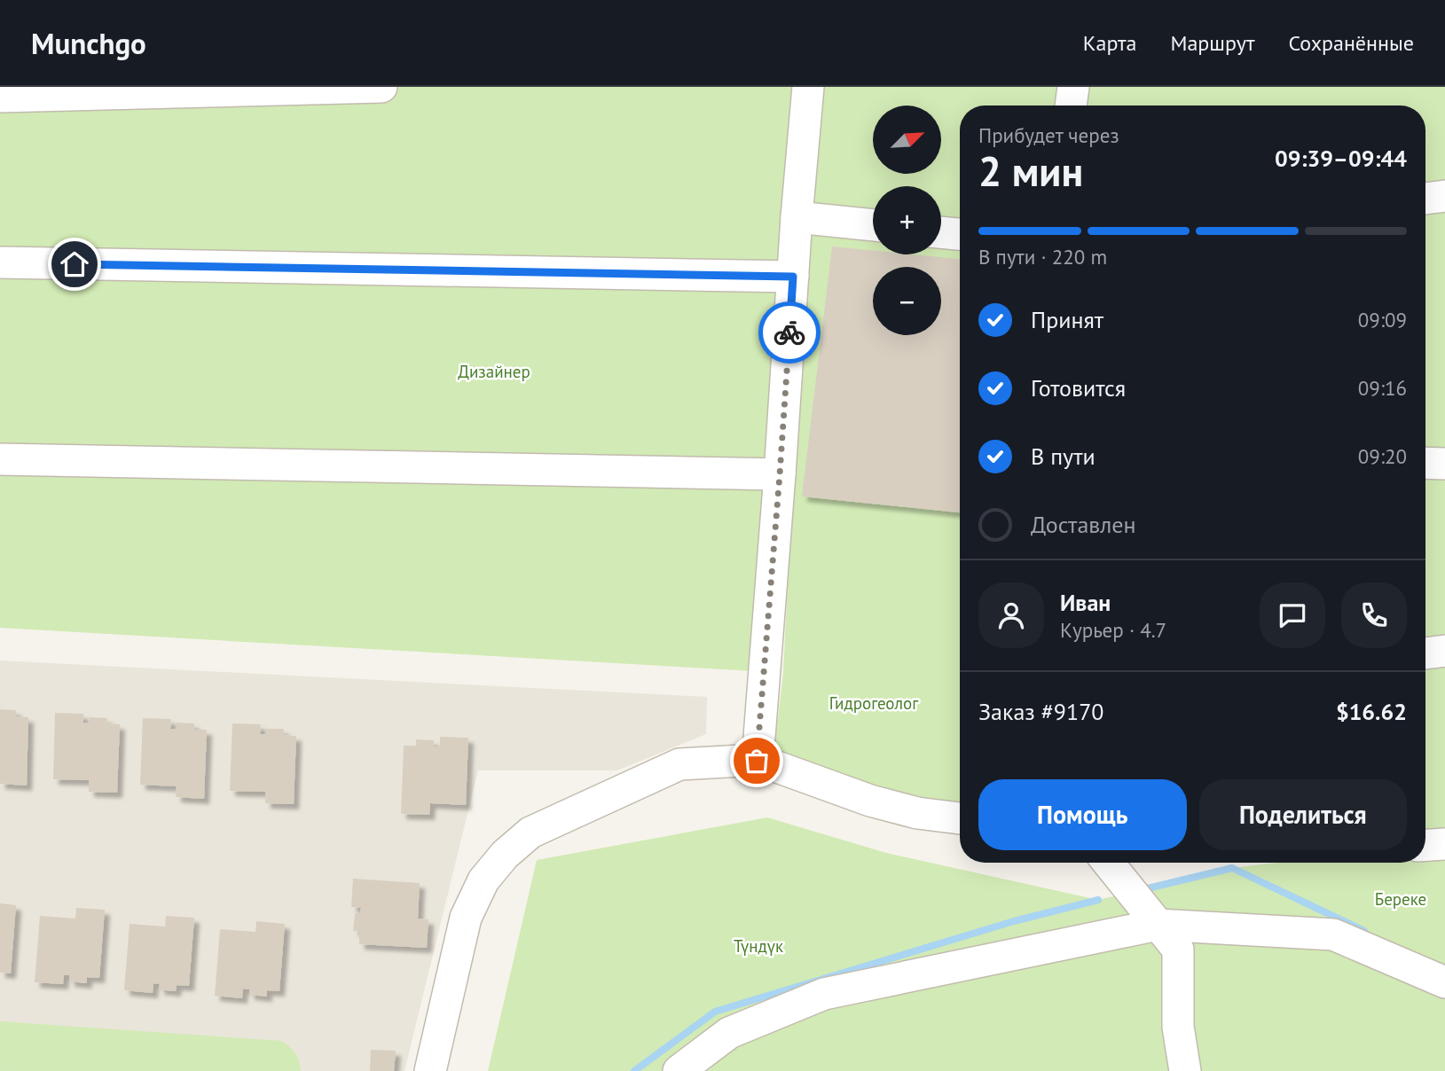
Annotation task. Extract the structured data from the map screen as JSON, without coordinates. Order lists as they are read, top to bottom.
{
  "parks": [
    "Дизайнер",
    "Гидрогеолог",
    "Береке",
    "Түндүк"
  ],
  "north": "top right",
  "page": {
    "header": "Munchgo",
    "nav": ["Карта", "Маршрут", "Сохранённые"],
    "map_buttons": ["+", "−"],
    "heading": ["2 мин", "Прибудет через", "09:39–09:44"],
    "panel": [
      "Иван",
      "Курьер · 4.7",
      "Заказ #9170",
      "$16.62"
    ],
    "bar": "В пути · 220 m",
    "list": [
      ["Принят", "09:09"],
      ["Готовится", "09:16"],
      ["В пути", "09:20"],
      "Доставлен"
    ],
    "buttons": ["Помощь", "Поделиться"]
  }
}
